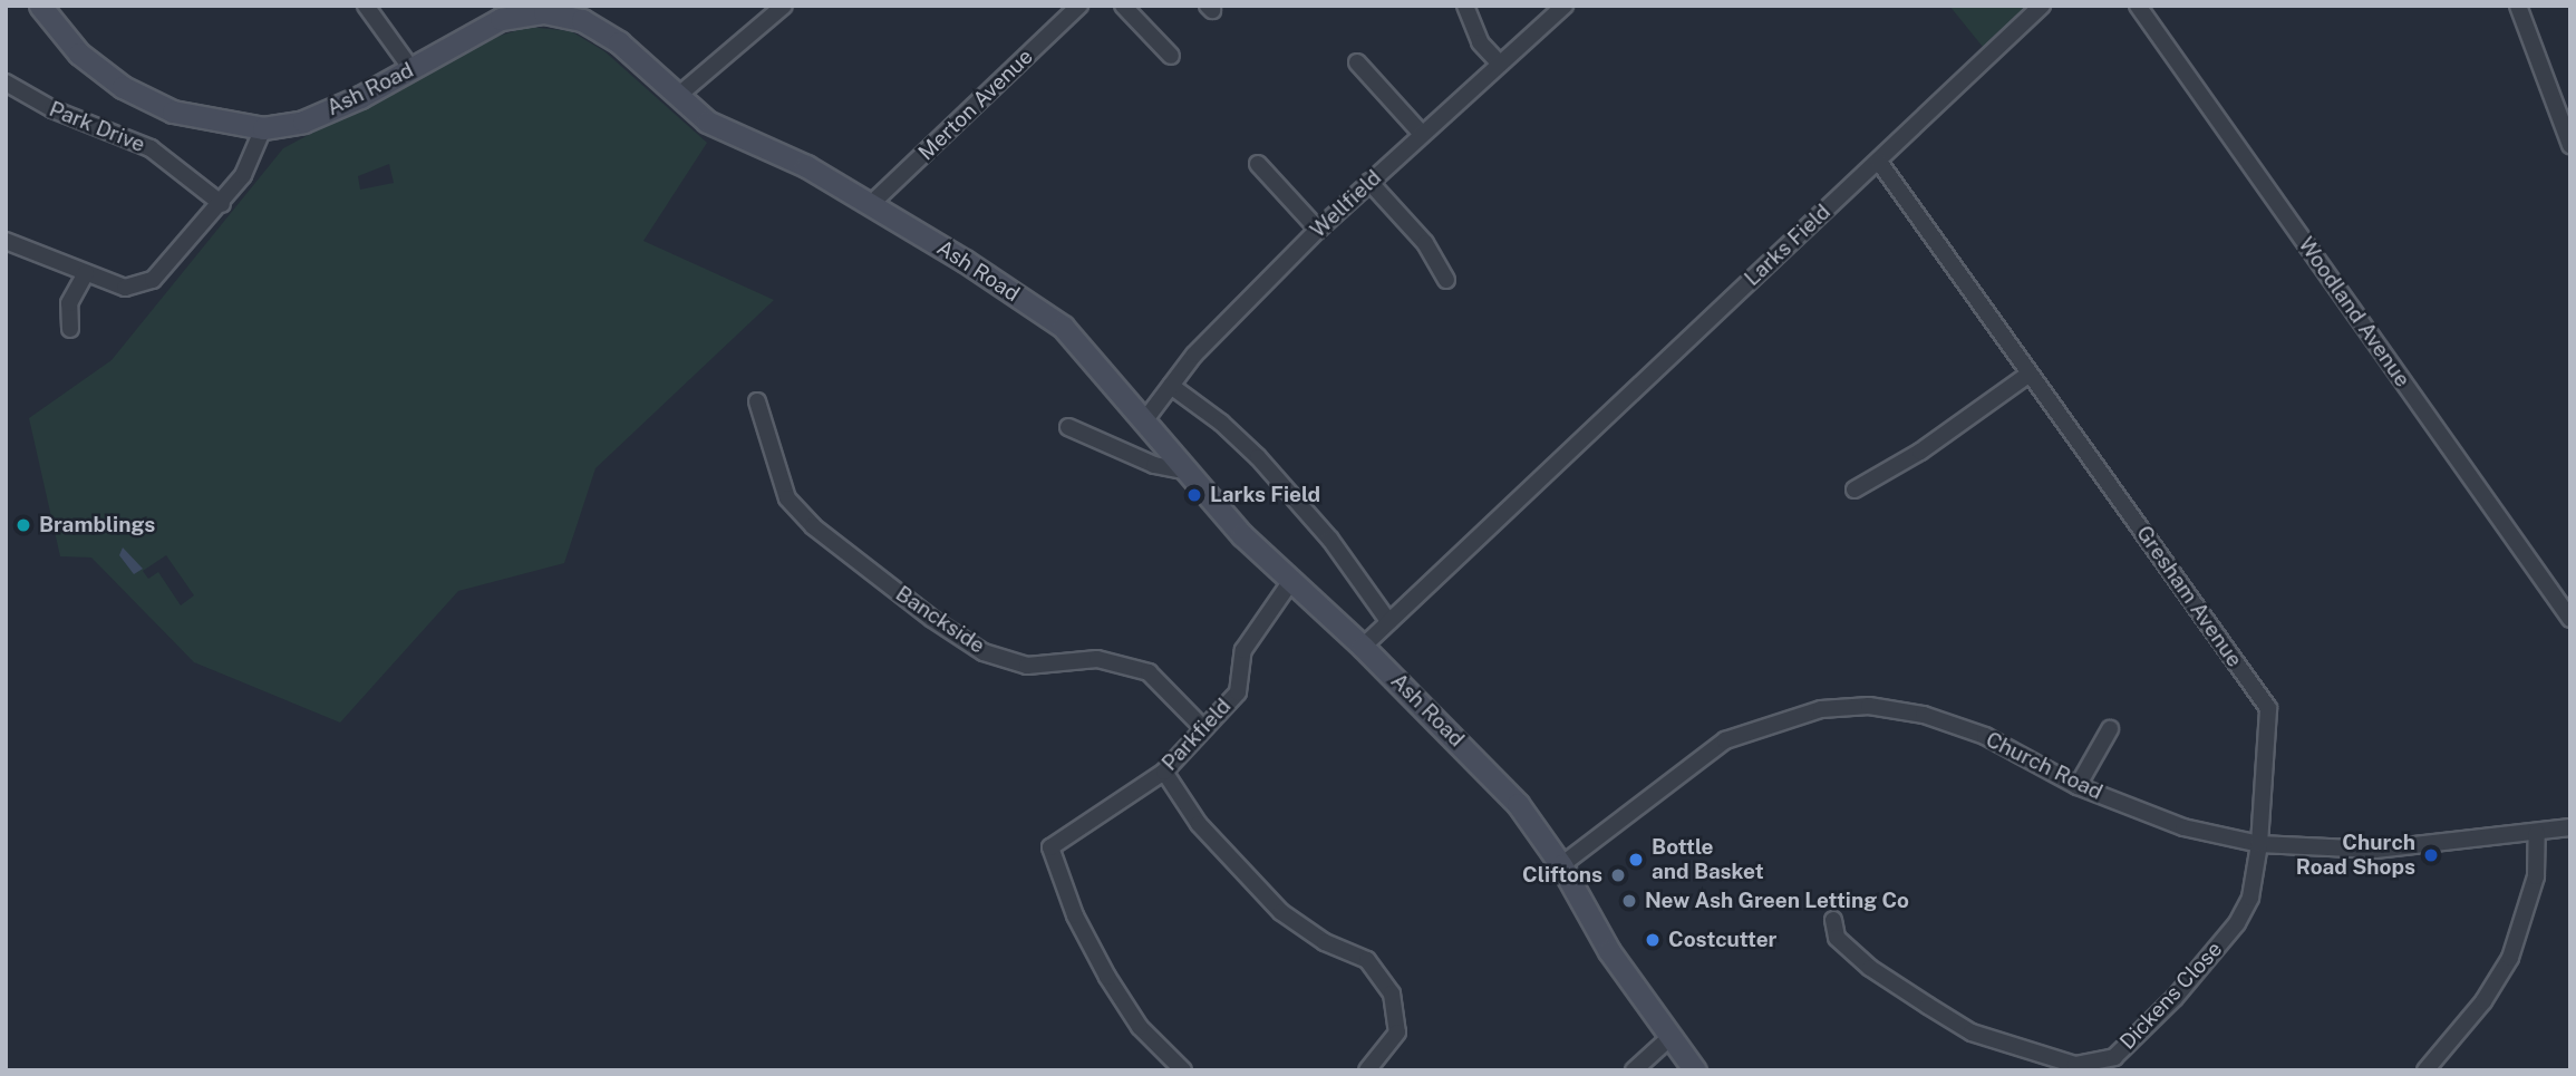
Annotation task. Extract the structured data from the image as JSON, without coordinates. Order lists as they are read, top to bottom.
{
  "streets": {
    "street": [
      "Ash Road",
      "Merton Avenue",
      "Park Drive",
      "Wellfield",
      "Larks Field",
      "Woodland Avenue",
      "Gresham Avenue",
      "Banckside",
      "Parkfield",
      "Church Road",
      "Dickens Close"
    ]
  },
  "crossings": [
    ["Ash Road", "Merton Avenue"],
    ["Ash Road", "Wellfield"],
    ["Ash Road", "Larks Field"],
    ["Ash Road", "Parkfield"],
    ["Ash Road", "Church Road"],
    ["Larks Field", "Gresham Avenue"],
    ["Gresham Avenue", "Church Road"],
    ["Gresham Avenue", "Dickens Close"],
    ["Banckside", "Parkfield"],
    ["Church Road", "Dickens Close"]
  ],
  "places": [
    "Larks Field",
    "Bramblings",
    "Church Road Shops",
    "Bottle and Basket",
    "Cliftons",
    "New Ash Green Letting Co",
    "Costcutter"
  ]
}
